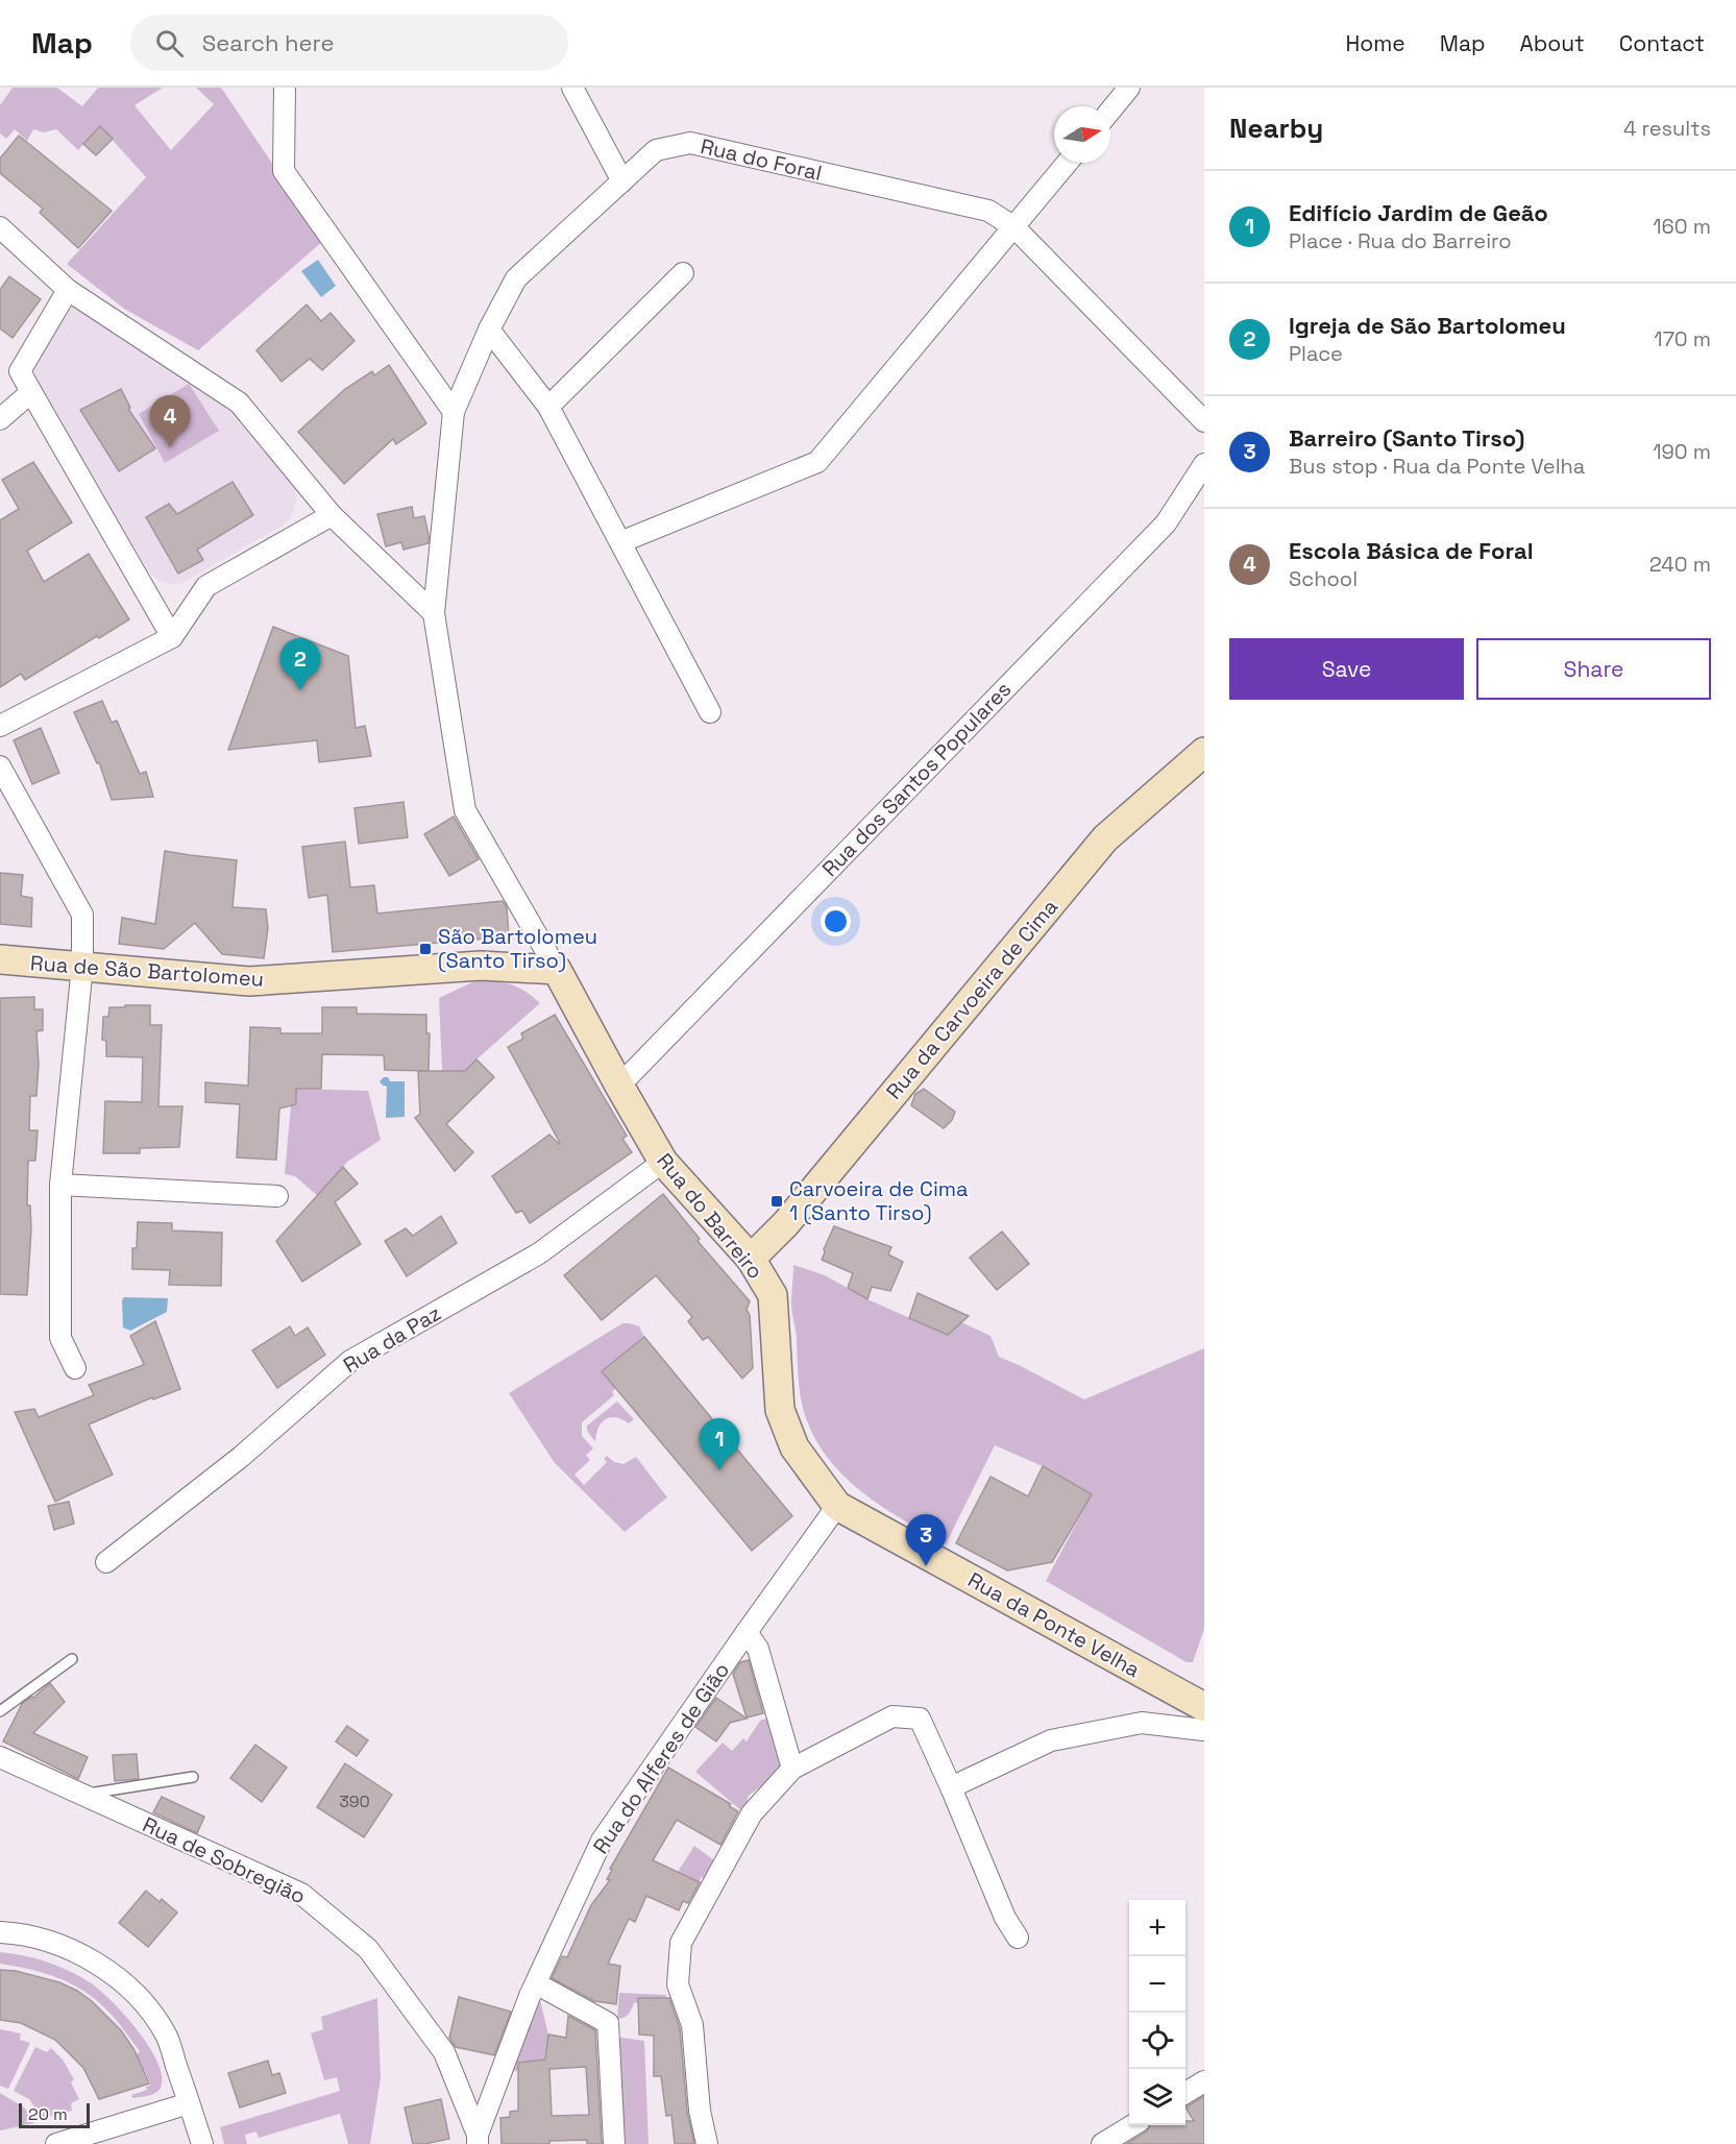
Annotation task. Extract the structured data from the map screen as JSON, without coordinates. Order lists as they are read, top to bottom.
{
  "streets": {
    "street": [
      "Rua do Foral",
      "Rua dos Santos Populares",
      "Rua de São Bartolomeu",
      "Rua da Carvoeira de Cima",
      "Rua do Barreiro",
      "Rua da Paz",
      "Rua da Ponte Velha",
      "Rua do Alferes de Gião",
      "Rua de Sobregião"
    ]
  },
  "crossings": [
    ["Rua do Foral", "Rua de São Bartolomeu"],
    ["Rua do Foral", "Rua do Barreiro"],
    ["Rua dos Santos Populares", "Rua do Barreiro"],
    ["Rua de São Bartolomeu", "Rua do Barreiro"],
    ["Rua da Carvoeira de Cima", "Rua do Barreiro"],
    ["Rua do Barreiro", "Rua da Paz"],
    ["Rua do Barreiro", "Rua da Ponte Velha"],
    ["Rua do Barreiro", "Rua do Alferes de Gião"],
    ["Rua da Ponte Velha", "Rua do Alferes de Gião"],
    ["Rua do Alferes de Gião", "Rua de Sobregião"]
  ],
  "places": {
    "transit": ["São Bartolomeu (Santo Tirso)", "Carvoeira de Cima 1 (Santo Tirso)"]
  },
  "house_numbers": ["390"],
  "scale_bar": "20 m",
  "north": "right",
  "page": {
    "header": "Map",
    "search": "Search here",
    "nav": [
      "Home",
      "Map",
      "About",
      "Contact"
    ],
    "heading": ["Nearby", "4 results"],
    "list": [
      {
        "mark": "1",
        "name": "Edifício Jardim de Geão",
        "note": "Place · Rua do Barreiro",
        "value": "160 m"
      },
      {
        "mark": "2",
        "name": "Igreja de São Bartolomeu",
        "note": "Place",
        "value": "170 m"
      },
      {
        "mark": "3",
        "name": "Barreiro (Santo Tirso)",
        "note": "Bus stop · Rua da Ponte Velha",
        "value": "190 m"
      },
      {
        "mark": "4",
        "name": "Escola Básica de Foral",
        "note": "School",
        "value": "240 m"
      }
    ],
    "pins": [
      "4",
      "2",
      "1",
      "3"
    ],
    "buttons": ["Save", "Share"],
    "map_buttons": ["+", "−"],
    "scale": "20 m"
  }
}
